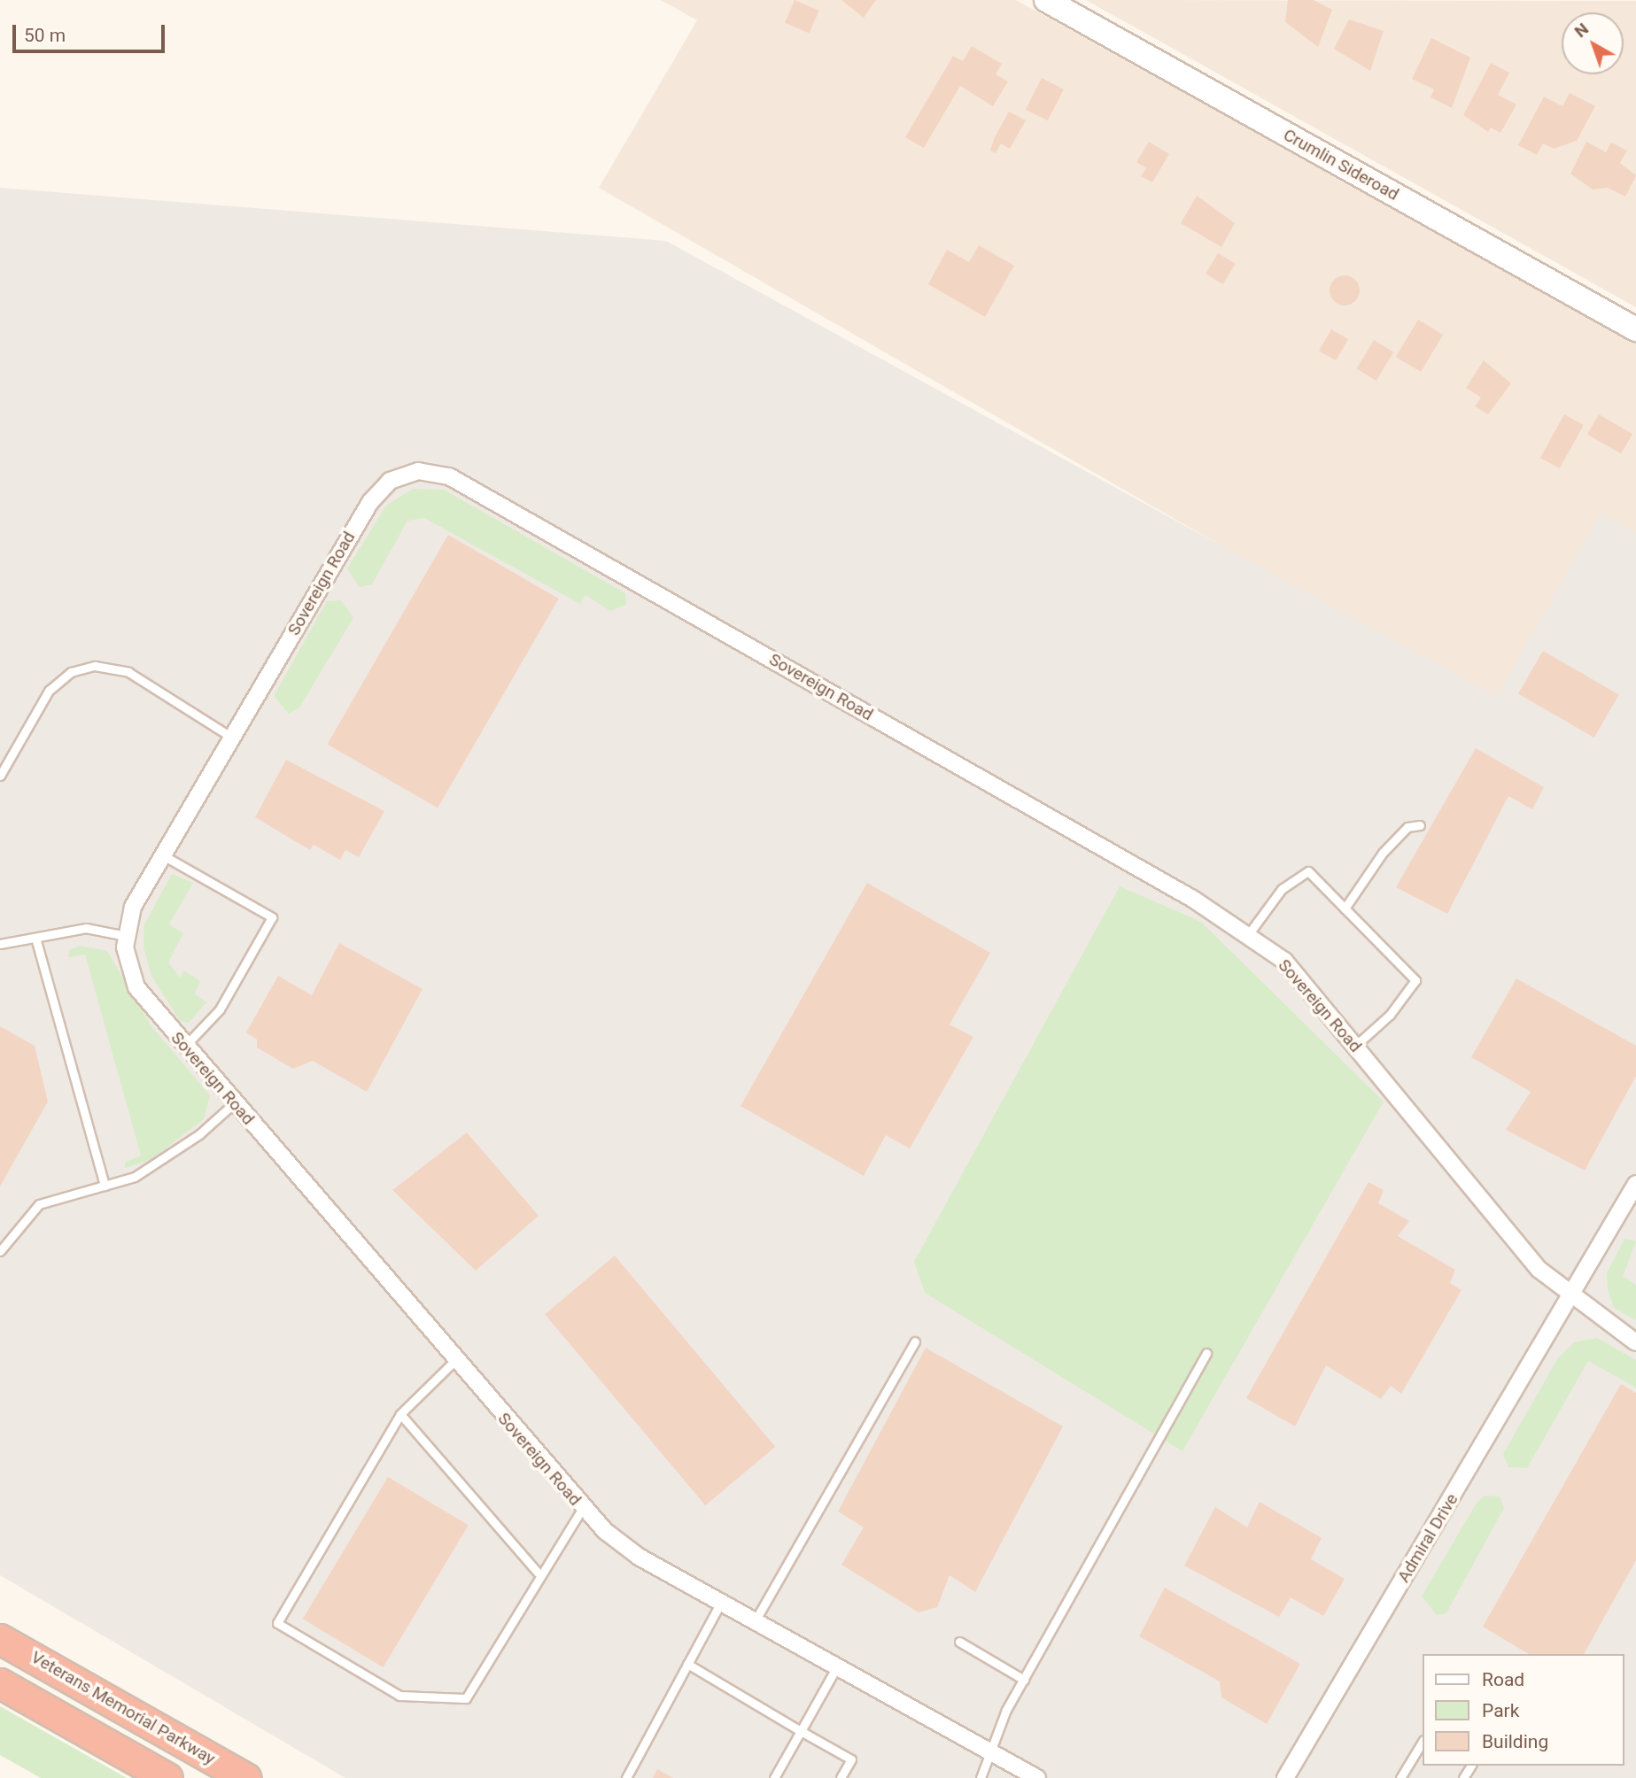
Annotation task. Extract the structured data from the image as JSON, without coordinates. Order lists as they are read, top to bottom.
{
  "streets": {
    "highway": ["Veterans Memorial Parkway"],
    "street": ["Crumlin Sideroad", "Sovereign Road", "Admiral Drive"]
  },
  "crossings": [
    ["Sovereign Road", "Admiral Drive"]
  ],
  "legend": ["Road", "Park", "Building"],
  "scale_bar": "50 m",
  "north": "top left"
}
